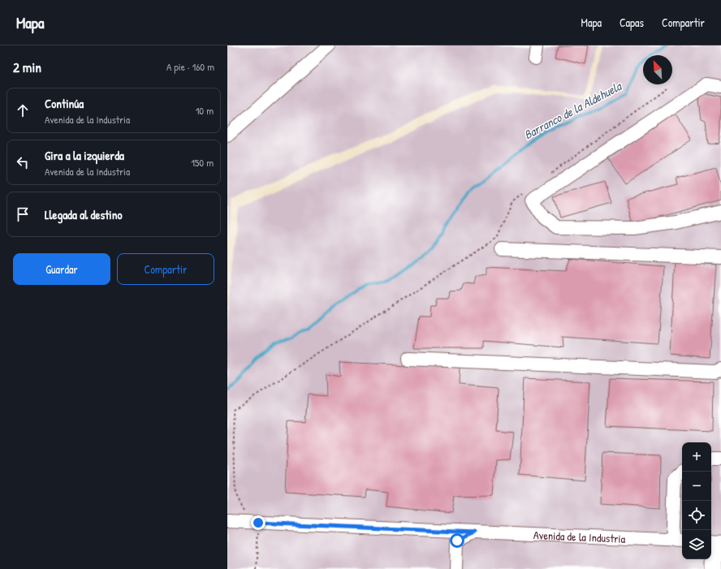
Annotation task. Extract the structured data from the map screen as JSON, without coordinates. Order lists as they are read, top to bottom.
{
  "streets": {
    "street": ["Avenida de la Industria"]
  },
  "water": ["Barranco de la Aldehuela"],
  "north": "top left",
  "page": {
    "header": "Mapa",
    "nav": ["Mapa", "Capas", "Compartir"],
    "heading": ["2 min", "A pie · 160 m"],
    "list": [
      ["Continúa", "Avenida de la Industria", "10 m"],
      ["Gira a la izquierda", "Avenida de la Industria", "150 m"],
      "Llegada al destino"
    ],
    "buttons": ["Guardar", "Compartir"],
    "map_buttons": ["+", "−"]
  }
}
